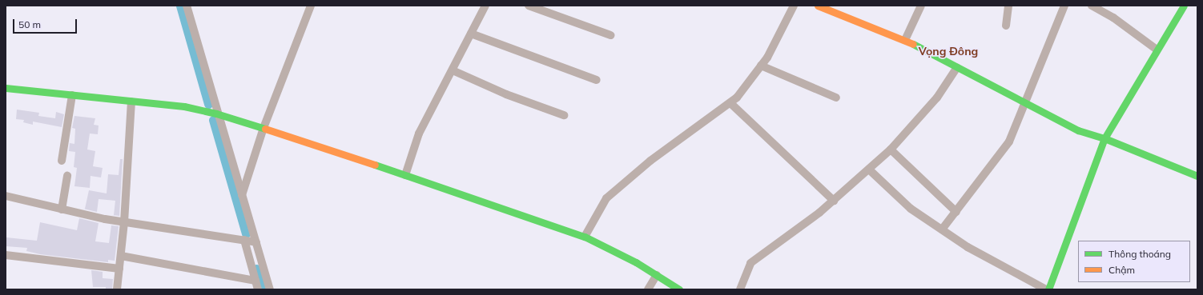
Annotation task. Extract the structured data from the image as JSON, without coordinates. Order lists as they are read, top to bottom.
{
  "districts": ["Vọng Đông"],
  "legend": ["Thông thoáng", "Chậm"],
  "scale_bar": "50 m"
}
